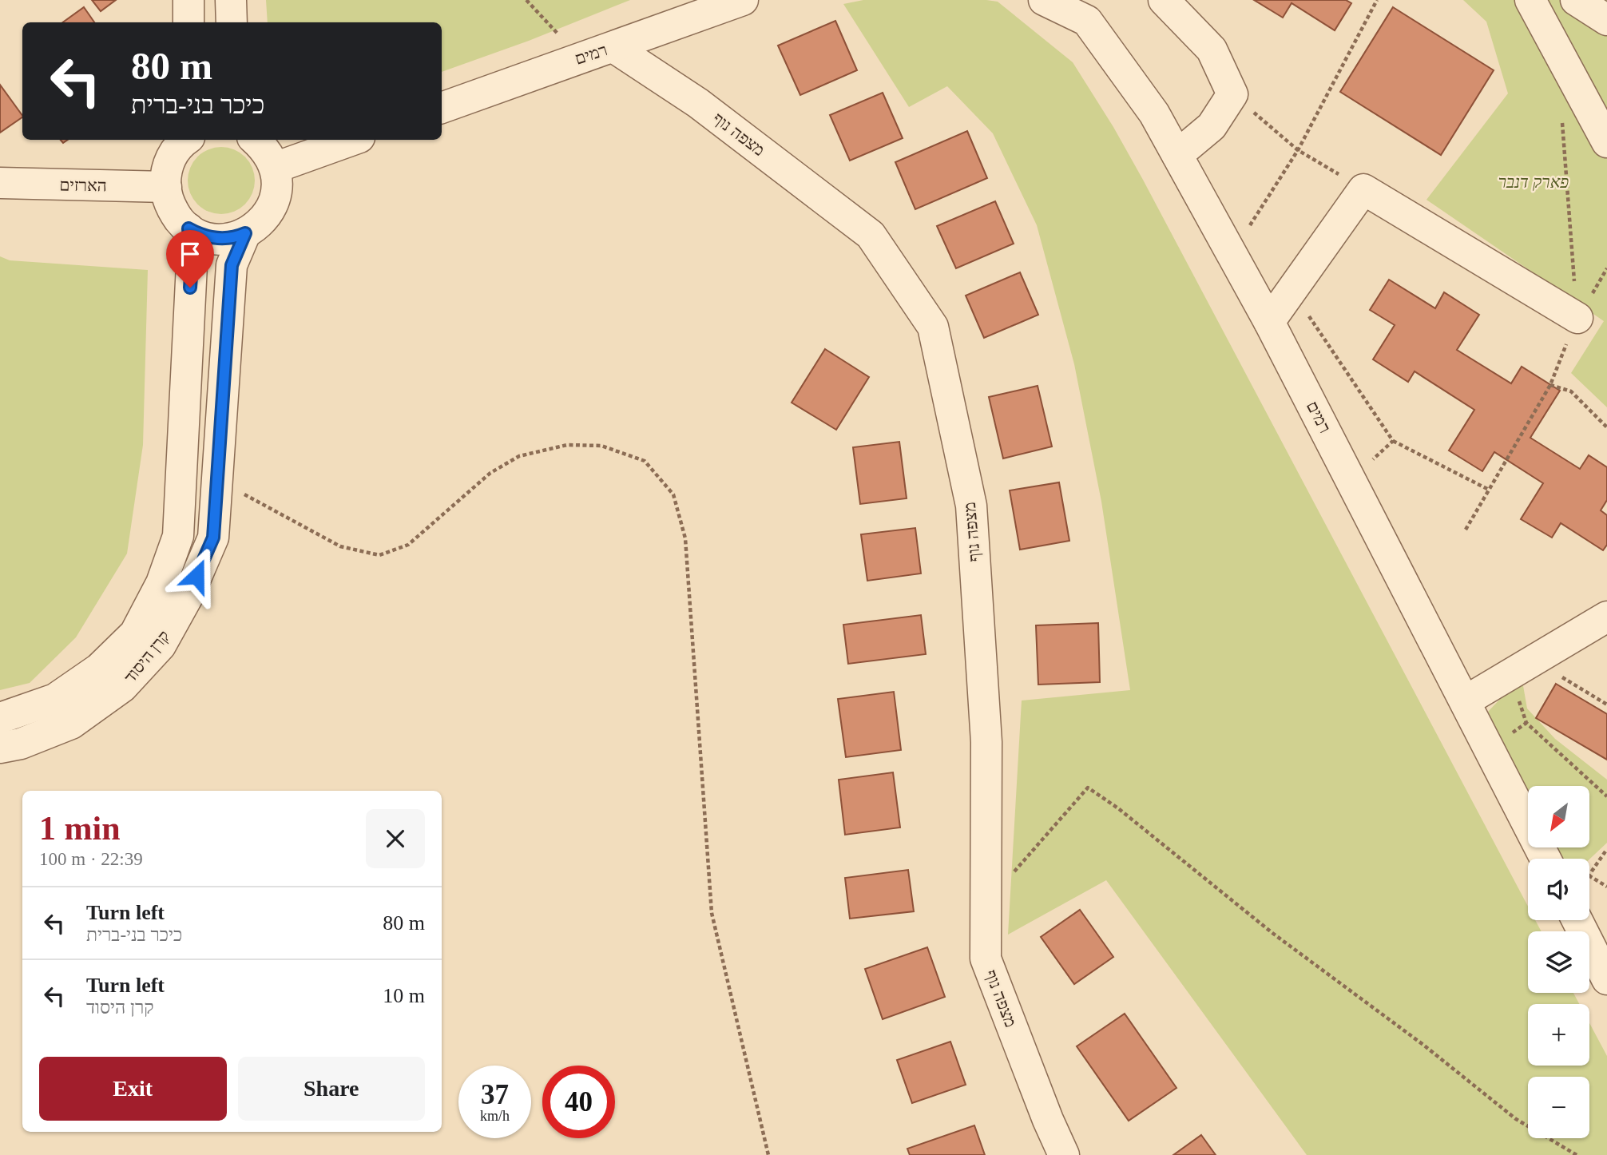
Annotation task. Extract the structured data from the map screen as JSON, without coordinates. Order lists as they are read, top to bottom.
{
  "streets": {
    "street": [
      "רמים",
      "מצפה נוף",
      "הארזים",
      "קרן היסוד"
    ]
  },
  "crossings": [
    ["רמים", "מצפה נוף"]
  ],
  "parks": ["פארק דנבר"],
  "north": "bottom left",
  "page": {
    "turn": ["80 m", "כיכר בני-ברית"],
    "map_buttons": ["+", "−"],
    "heading": ["1 min", "100 m · 22:39"],
    "list": [
      {
        "name": "Turn left",
        "note": "כיכר בני-ברית",
        "value": "80 m"
      },
      {
        "name": "Turn left",
        "note": "קרן היסוד",
        "value": "10 m"
      }
    ],
    "buttons": ["Exit", "Share"],
    "speed": "37 km/h",
    "limit": "40"
  }
}
